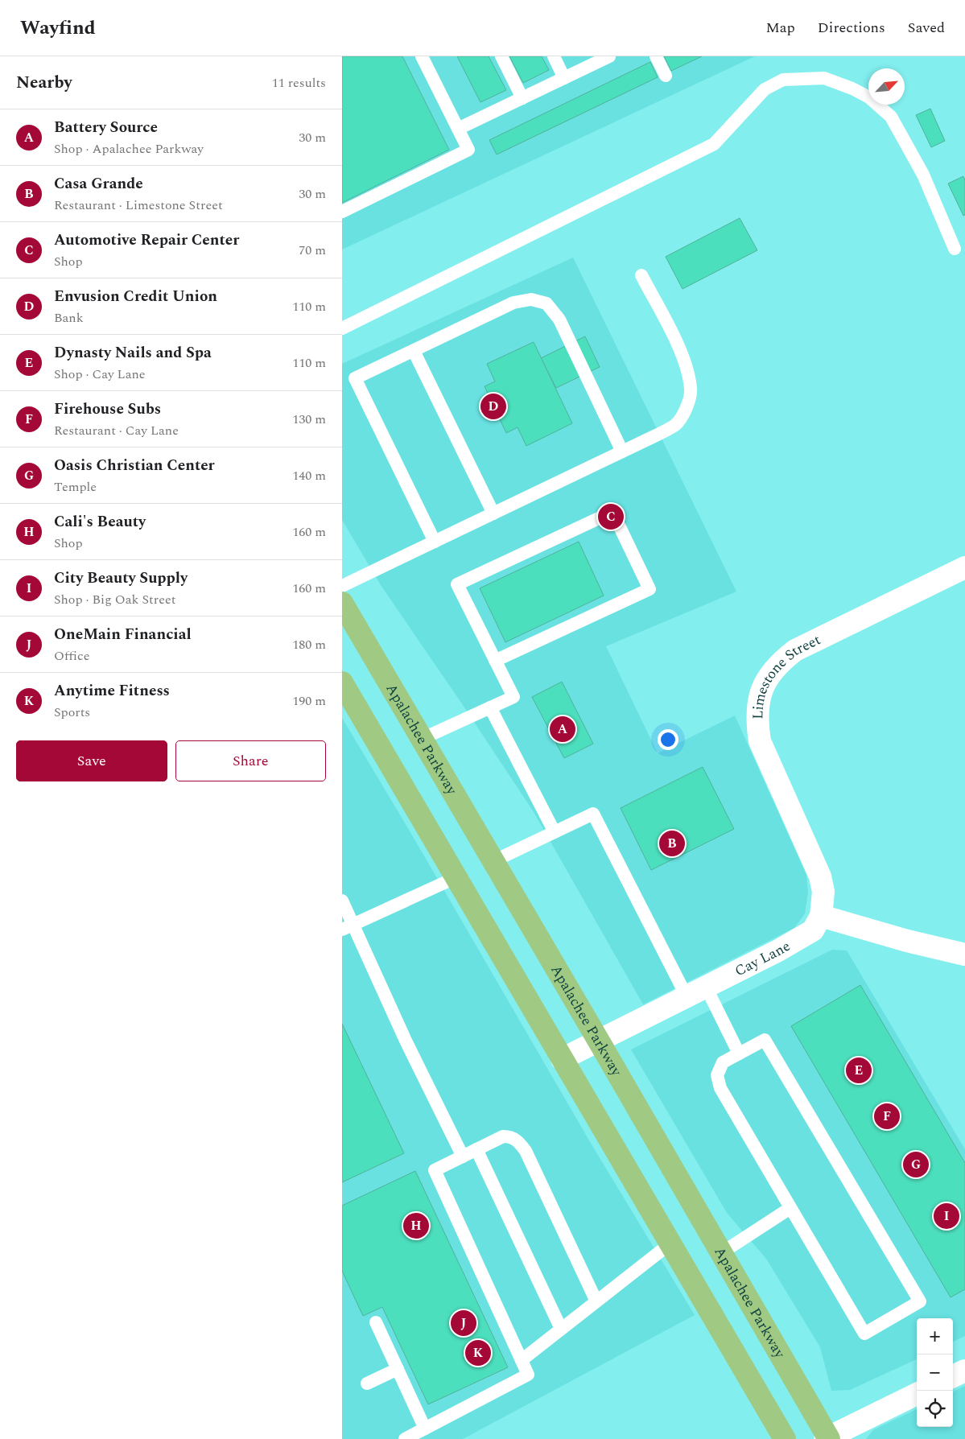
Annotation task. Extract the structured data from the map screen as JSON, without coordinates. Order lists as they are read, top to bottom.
{
  "streets": {
    "main road": ["Apalachee Parkway"],
    "street": ["Limestone Street", "Cay Lane"]
  },
  "crossings": [
    ["Limestone Street", "Cay Lane"],
    ["Apalachee Parkway", "Cay Lane"]
  ],
  "north": "top right",
  "page": {
    "header": "Wayfind",
    "nav": ["Map", "Directions", "Saved"],
    "heading": ["Nearby", "11 results"],
    "list": [
      {
        "mark": "A",
        "name": "Battery Source",
        "note": "Shop · Apalachee Parkway",
        "value": "30 m"
      },
      {
        "mark": "B",
        "name": "Casa Grande",
        "note": "Restaurant · Limestone Street",
        "value": "30 m"
      },
      {
        "mark": "C",
        "name": "Automotive Repair Center",
        "note": "Shop",
        "value": "70 m"
      },
      {
        "mark": "D",
        "name": "Envusion Credit Union",
        "note": "Bank",
        "value": "110 m"
      },
      {
        "mark": "E",
        "name": "Dynasty Nails and Spa",
        "note": "Shop · Cay Lane",
        "value": "110 m"
      },
      {
        "mark": "F",
        "name": "Firehouse Subs",
        "note": "Restaurant · Cay Lane",
        "value": "130 m"
      },
      {
        "mark": "G",
        "name": "Oasis Christian Center",
        "note": "Temple",
        "value": "140 m"
      },
      {
        "mark": "H",
        "name": "Cali's Beauty",
        "note": "Shop",
        "value": "160 m"
      },
      {
        "mark": "I",
        "name": "City Beauty Supply",
        "note": "Shop · Big Oak Street",
        "value": "160 m"
      },
      {
        "mark": "J",
        "name": "OneMain Financial",
        "note": "Office",
        "value": "180 m"
      },
      {
        "mark": "K",
        "name": "Anytime Fitness",
        "note": "Sports",
        "value": "190 m"
      }
    ],
    "pins": [
      "D",
      "C",
      "A",
      "B",
      "E",
      "F",
      "G",
      "I",
      "H",
      "J",
      "K"
    ],
    "buttons": ["Save", "Share"],
    "map_buttons": ["+", "−"]
  }
}
